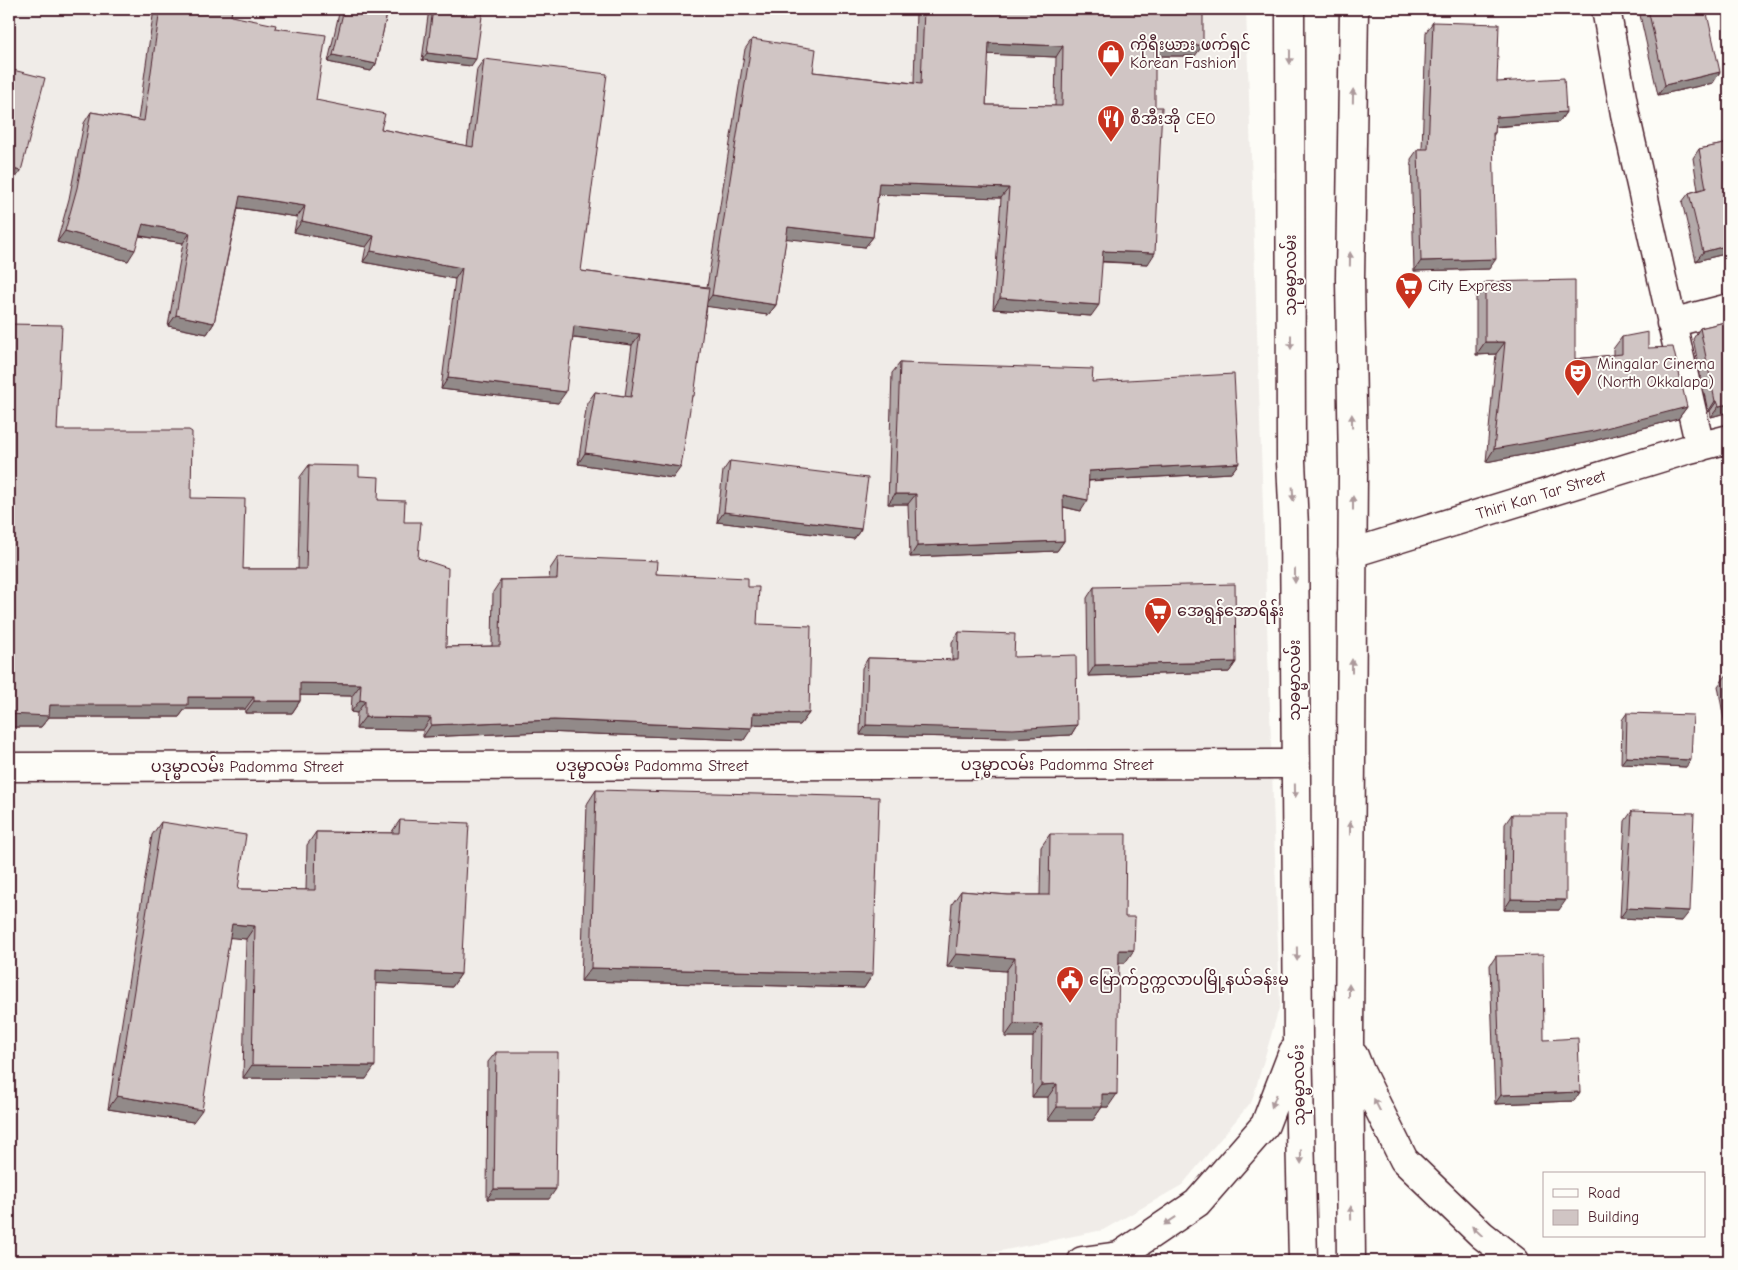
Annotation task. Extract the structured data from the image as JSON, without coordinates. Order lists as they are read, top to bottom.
{
  "streets": {
    "main road": ["သုဓမ္မာလမ်း", "Thiri Kan Tar Street", "ပဒုမ္မာလမ်း Padomma Street"]
  },
  "crossings": [
    ["သုဓမ္မာလမ်း", "ပဒုမ္မာလမ်း Padomma Street"]
  ],
  "places": {
    "shop": ["ကိုရီးယား ဖက်ရှင် Korean Fashion"],
    "restaurant": ["စီအီးအို CEO"],
    "supermarket": ["City Express", "အေရွန်အောရိန်း"],
    "theatre": ["Mingalar Cinema (North Okkalapa)"],
    "public building": ["မြောက်ဥက္ကလာပမြို့နယ်ခန်းမ"]
  },
  "legend": ["Road", "Building"]
}
